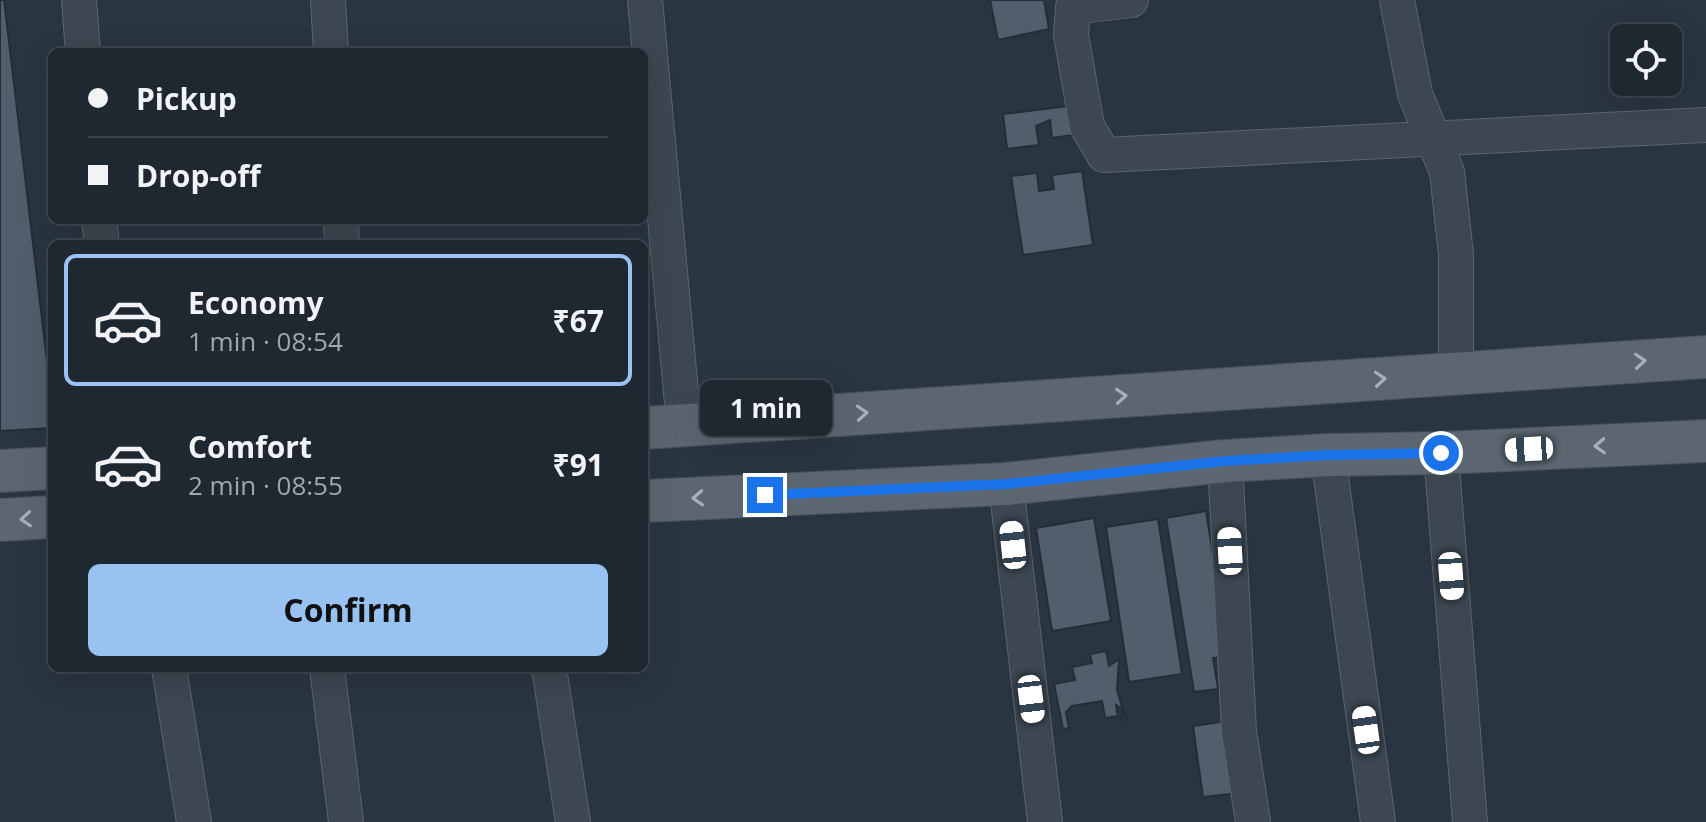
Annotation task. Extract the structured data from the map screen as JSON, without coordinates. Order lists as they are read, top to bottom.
{
  "page": {
    "banner": ["Pickup", "Drop-off"],
    "list": [
      {
        "name": "Economy",
        "note": "1 min · 08:54",
        "value": "₹67"
      },
      {
        "name": "Comfort",
        "note": "2 min · 08:55",
        "value": "₹91"
      }
    ],
    "bubble": "1 min",
    "buttons": "Confirm"
  }
}
